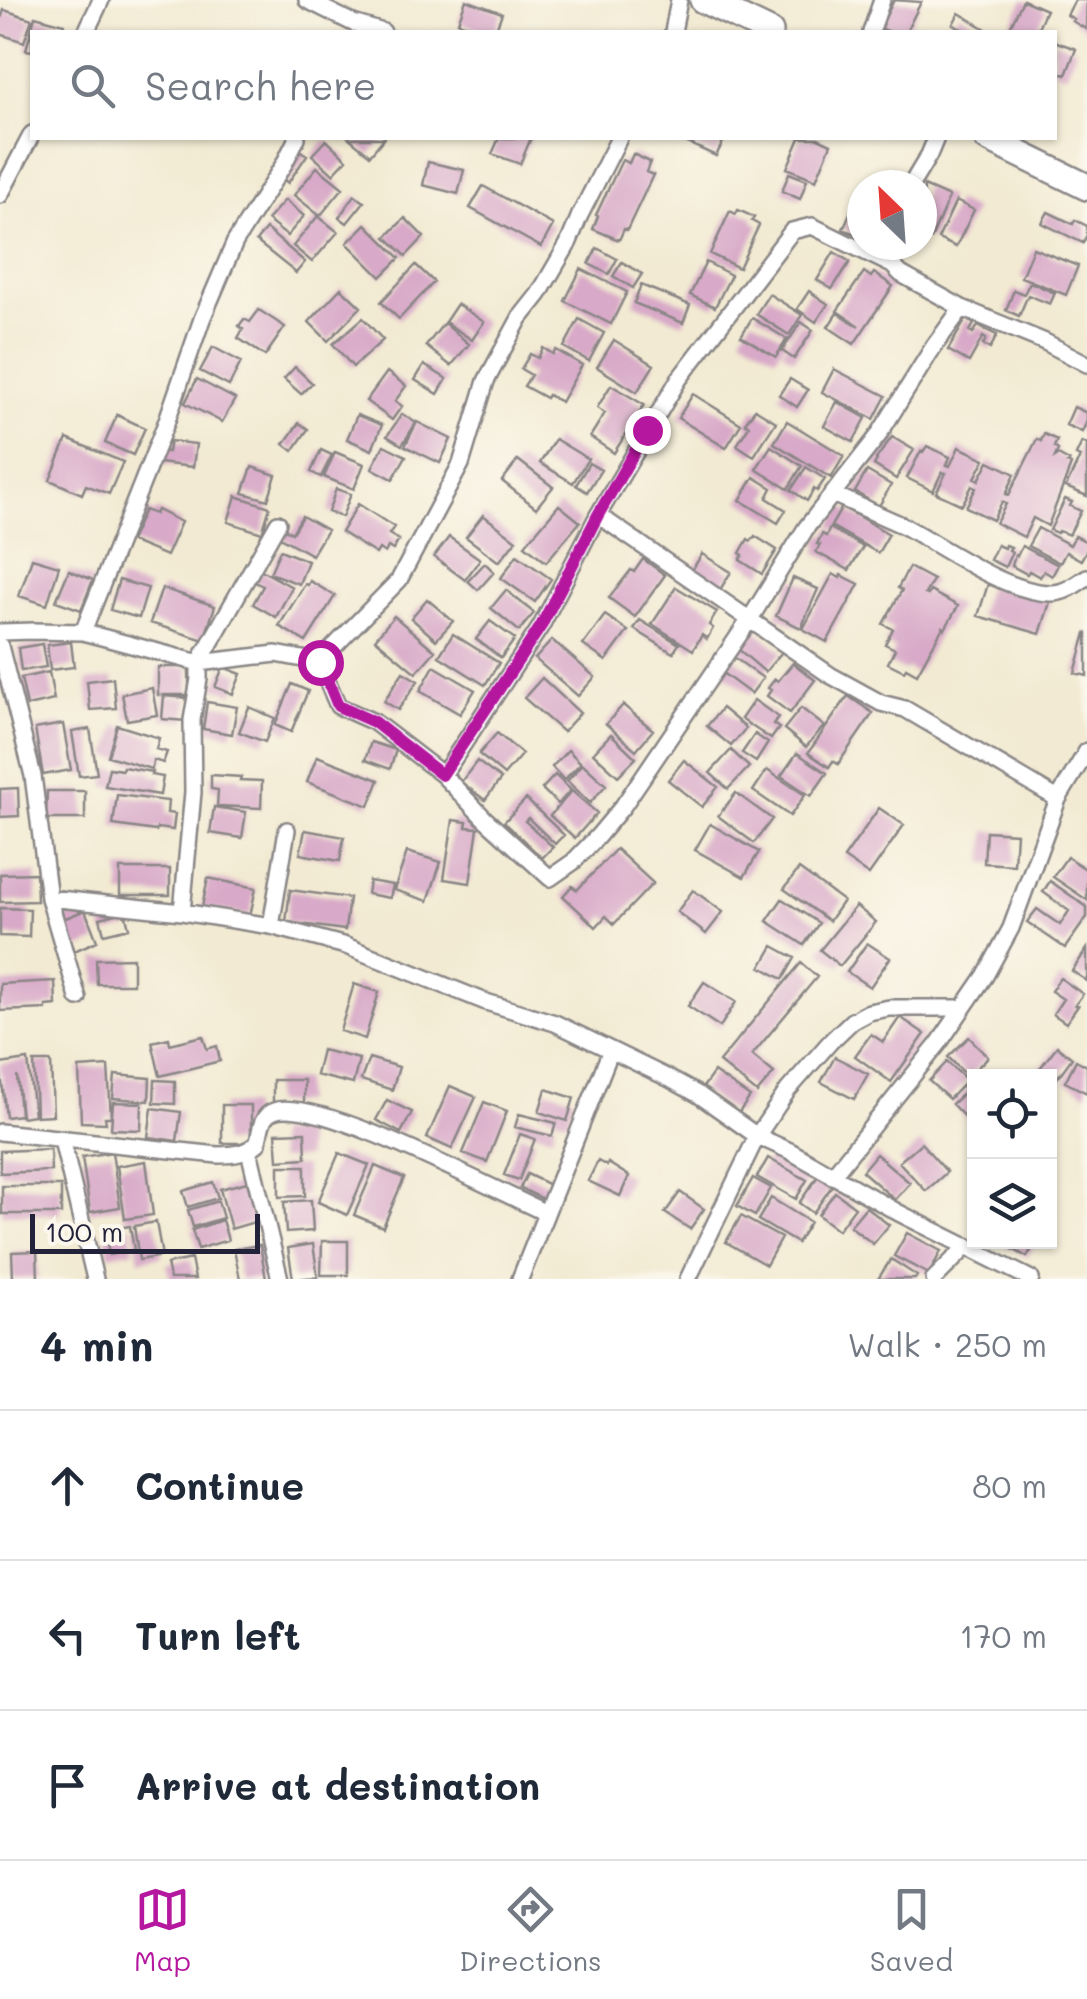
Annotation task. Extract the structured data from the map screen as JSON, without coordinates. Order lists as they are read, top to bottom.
{
  "scale_bar": "100 m",
  "north": "top left",
  "page": {
    "search": "Search here",
    "scale": "100 m",
    "heading": ["4 min", "Walk · 250 m"],
    "list": [
      ["Continue", "80 m"],
      ["Turn left", "170 m"],
      "Arrive at destination"
    ],
    "nav": ["Map", "Directions", "Saved"]
  }
}
